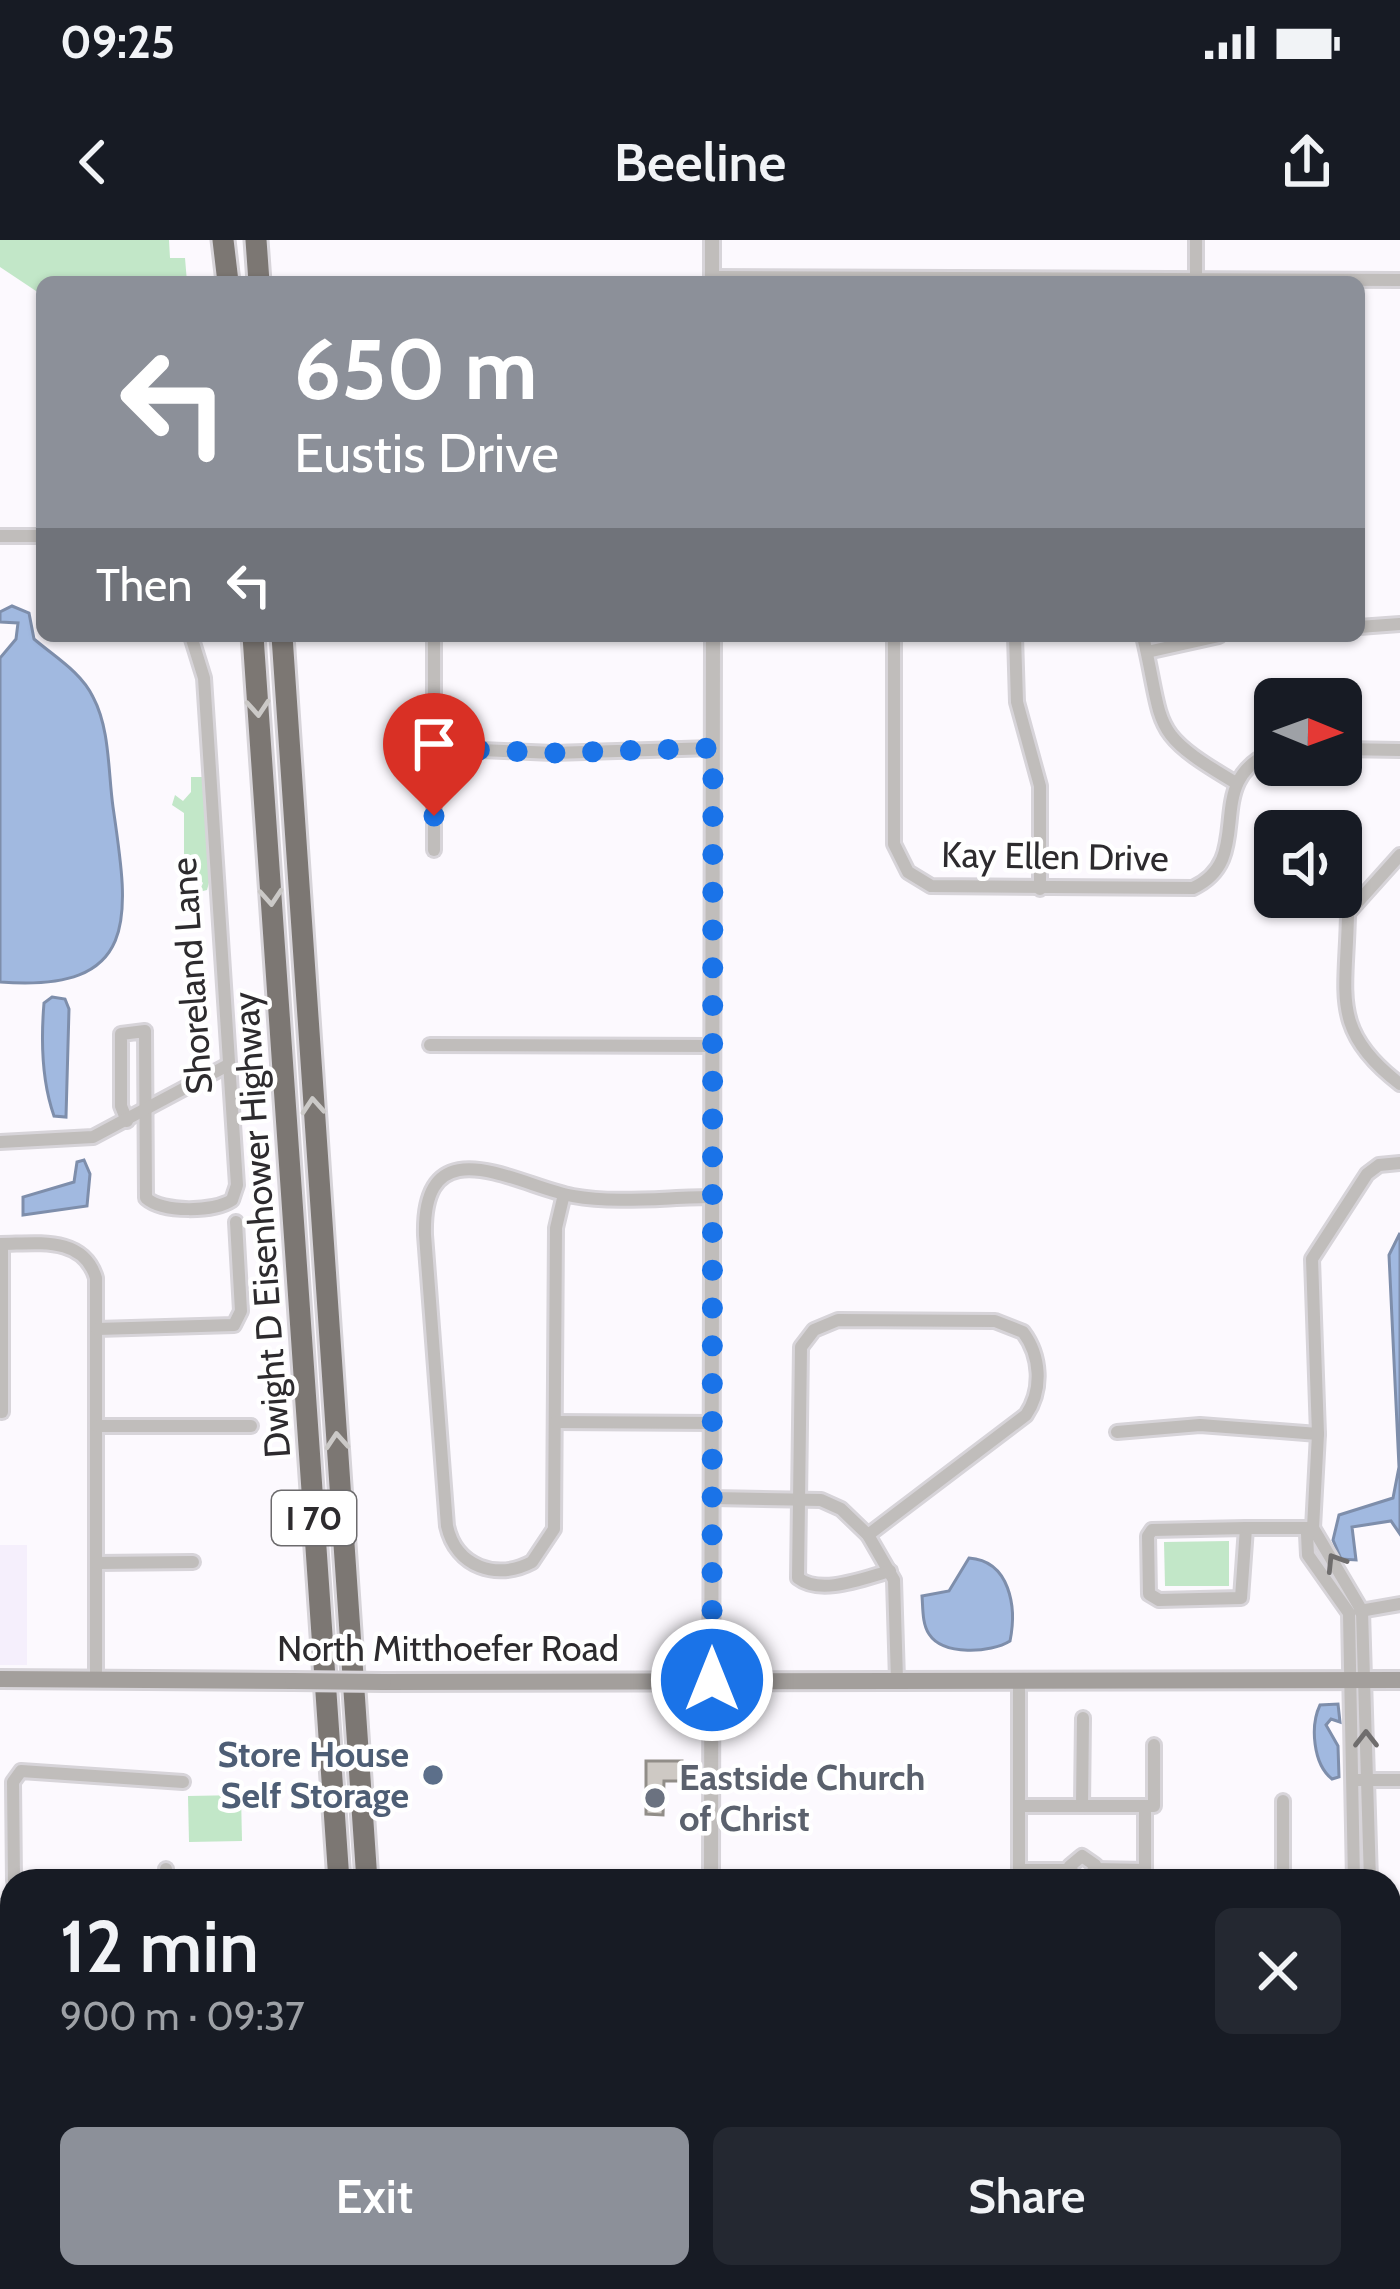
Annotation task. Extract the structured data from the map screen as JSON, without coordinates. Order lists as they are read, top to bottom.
{
  "streets": {
    "highway": ["Dwight D Eisenhower Highway", "I 70"],
    "main road": ["North Mitthoefer Road"],
    "street": ["Kay Ellen Drive", "Shoreland Lane"]
  },
  "places": ["Store House Self Storage", "Eastside Church of Christ"],
  "north": "right",
  "page": {
    "status": "09:25",
    "header": "Beeline",
    "turn": ["650 m", "Eustis Drive"],
    "then": "Then",
    "heading": ["12 min", "900 m · 09:37"],
    "buttons": ["Exit", "Share"]
  }
}
